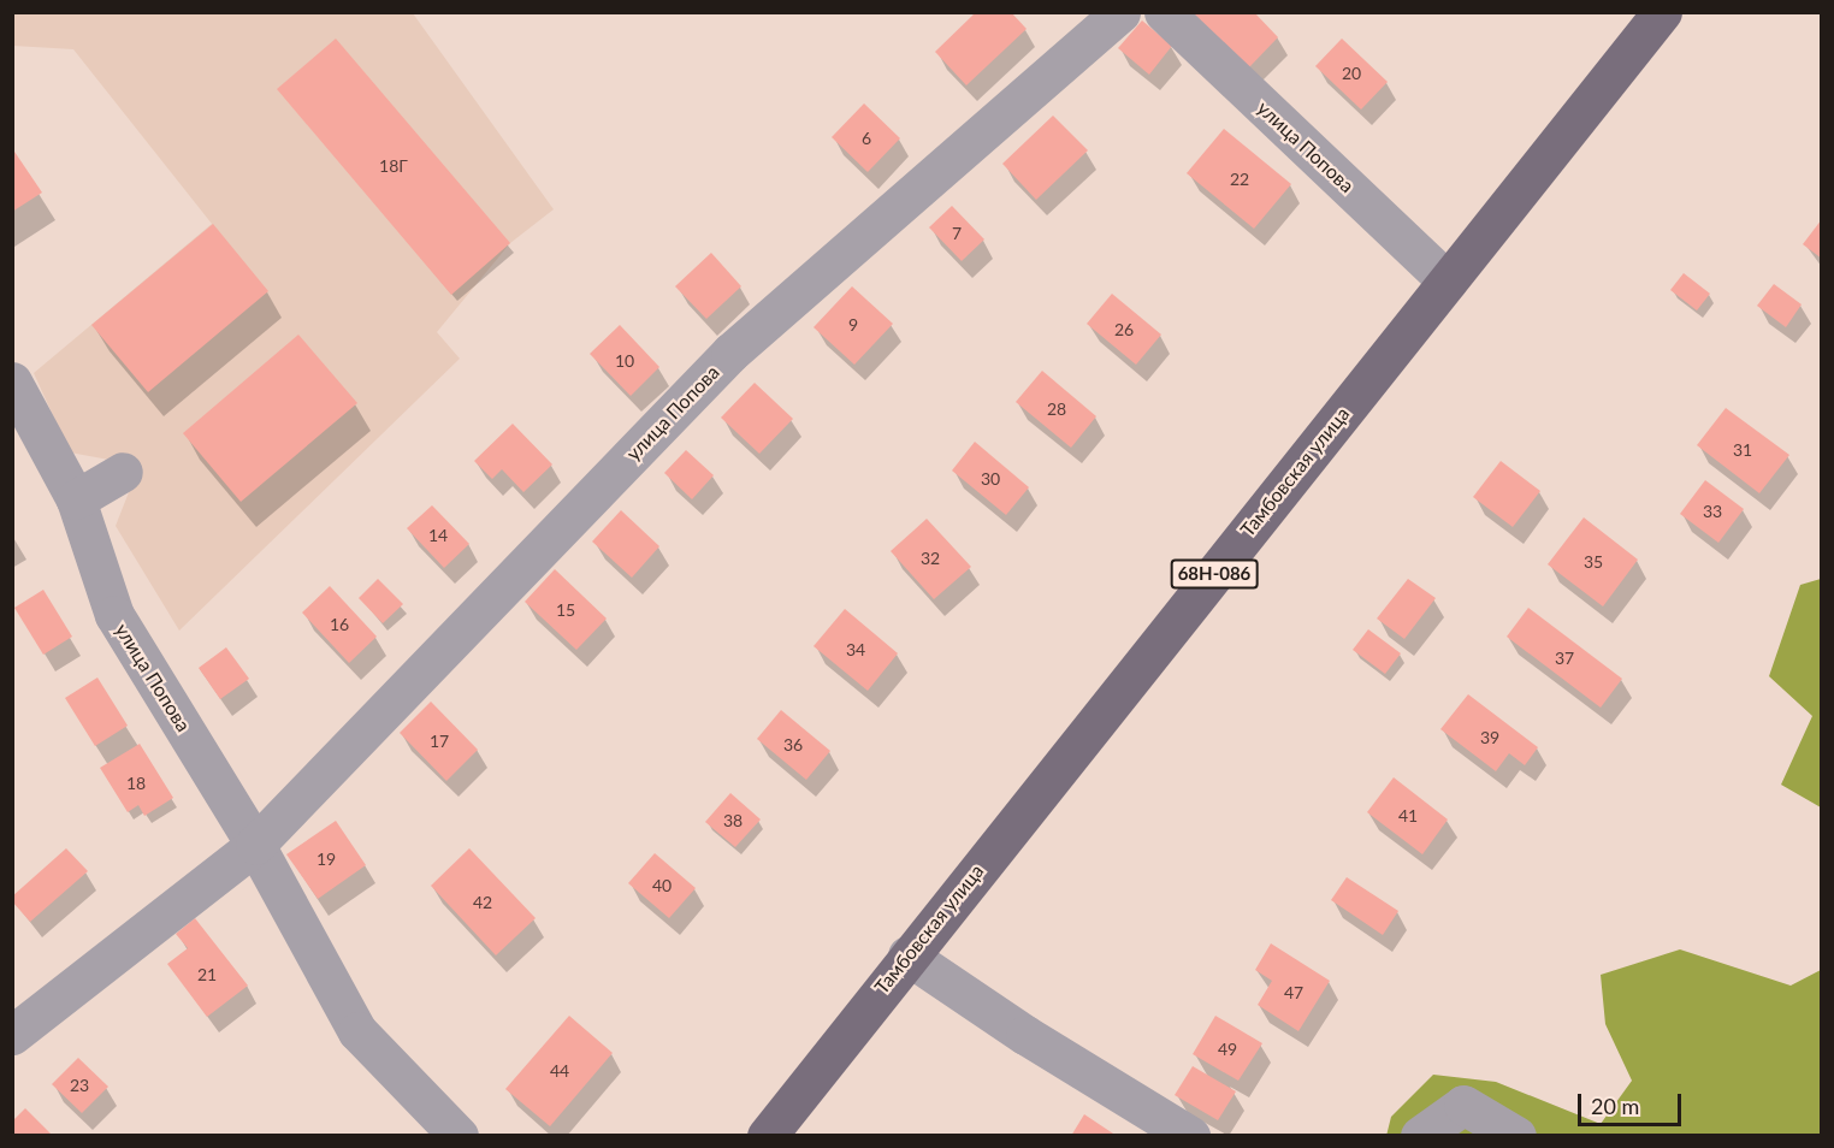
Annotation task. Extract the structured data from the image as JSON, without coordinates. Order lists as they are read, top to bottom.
{
  "streets": {
    "main road": ["Тамбовская улица", "68Н-086"],
    "street": ["улица Попова"]
  },
  "crossings": [
    ["улица Попова", "Тамбовская улица"]
  ],
  "house_numbers": [
    "20",
    "6",
    "18Г",
    "22",
    "7",
    "9",
    "26",
    "10",
    "28",
    "31",
    "30",
    "33",
    "14",
    "32",
    "35",
    "15",
    "16",
    "34",
    "37",
    "39",
    "17",
    "36",
    "18",
    "41",
    "38",
    "19",
    "40",
    "42",
    "21",
    "47",
    "49",
    "44",
    "23"
  ],
  "scale_bar": "20 m"
}
